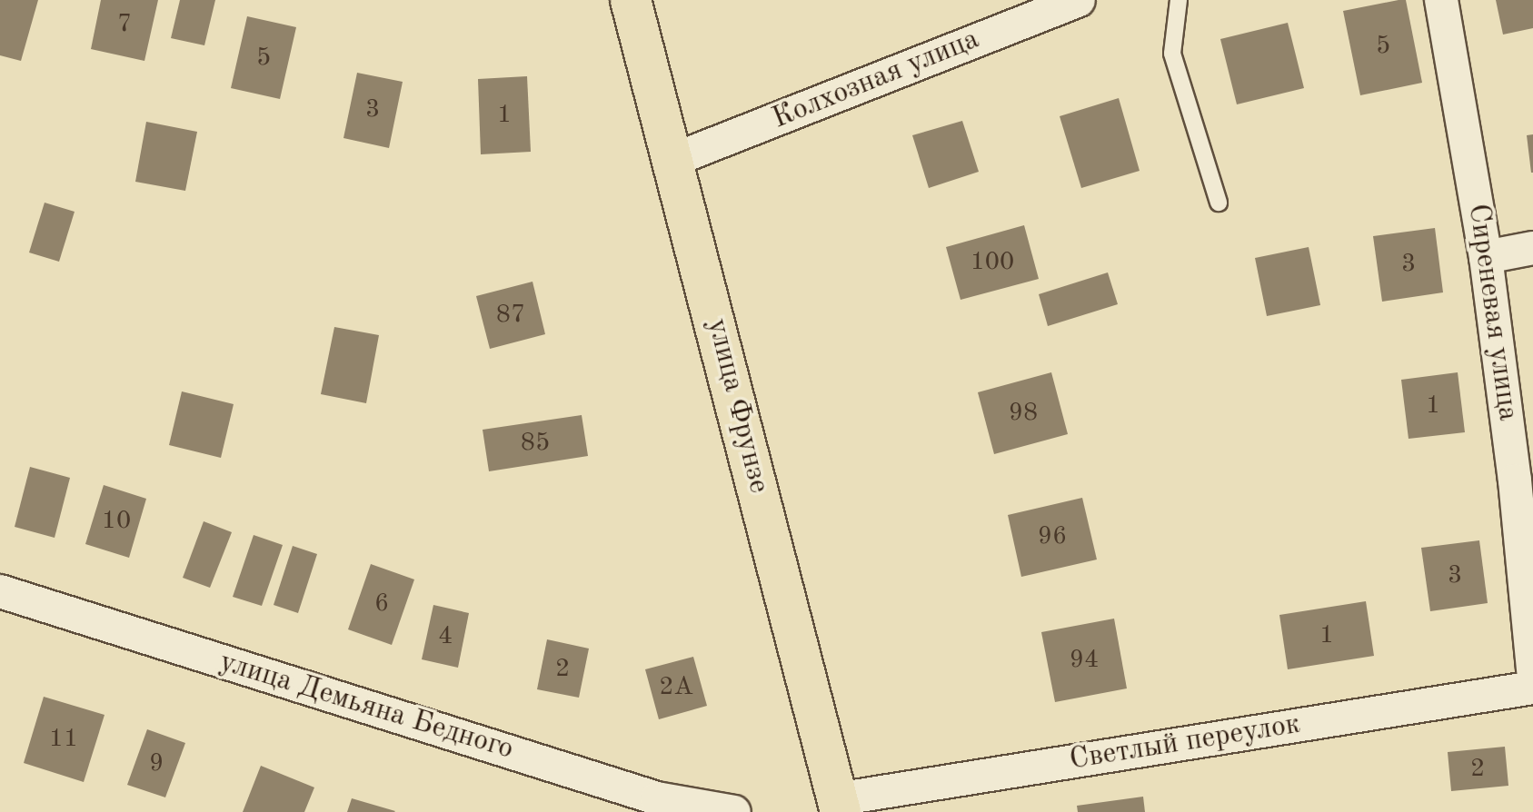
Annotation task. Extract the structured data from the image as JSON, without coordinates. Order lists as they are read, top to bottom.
{
  "streets": {
    "main road": ["улица Фрунзе"],
    "street": [
      "Колхозная улица",
      "Сиреневая улица",
      "улица Демьяна Бедного",
      "Светлый переулок"
    ]
  },
  "crossings": [
    ["Колхозная улица", "улица Фрунзе"],
    ["улица Фрунзе", "Светлый переулок"]
  ],
  "house_numbers": [
    "7",
    "5",
    "5",
    "3",
    "1",
    "100",
    "3",
    "87",
    "1",
    "98",
    "85",
    "10",
    "96",
    "3",
    "6",
    "1",
    "4",
    "94",
    "2",
    "2А",
    "11",
    "9",
    "2"
  ]
}
